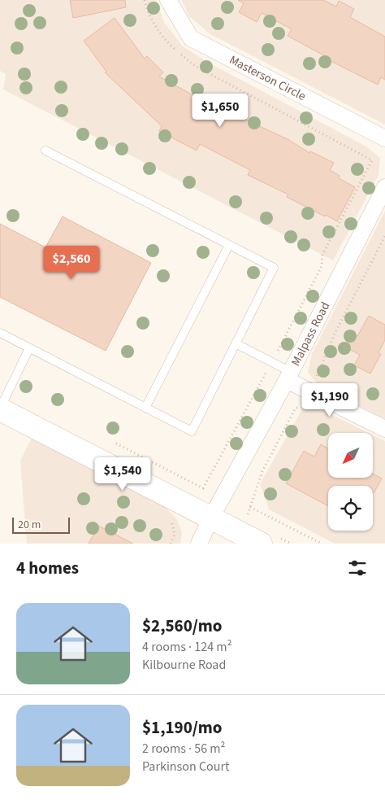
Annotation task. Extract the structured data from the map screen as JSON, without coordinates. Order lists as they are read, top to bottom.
{
  "streets": {
    "street": ["Masterson Circle", "Malpass Road"]
  },
  "scale_bar": "20 m",
  "north": "bottom left",
  "page": {
    "price": [
      "$1,650",
      "$2,560",
      "$1,190",
      "$1,540"
    ],
    "scale": "20 m",
    "heading": "4 homes",
    "list": [
      {
        "name": "$2,560/mo",
        "note": "4 rooms · 124 m² · Kilbourne Road"
      },
      {
        "name": "$1,190/mo",
        "note": "2 rooms · 56 m² · Parkinson Court"
      }
    ]
  }
}
